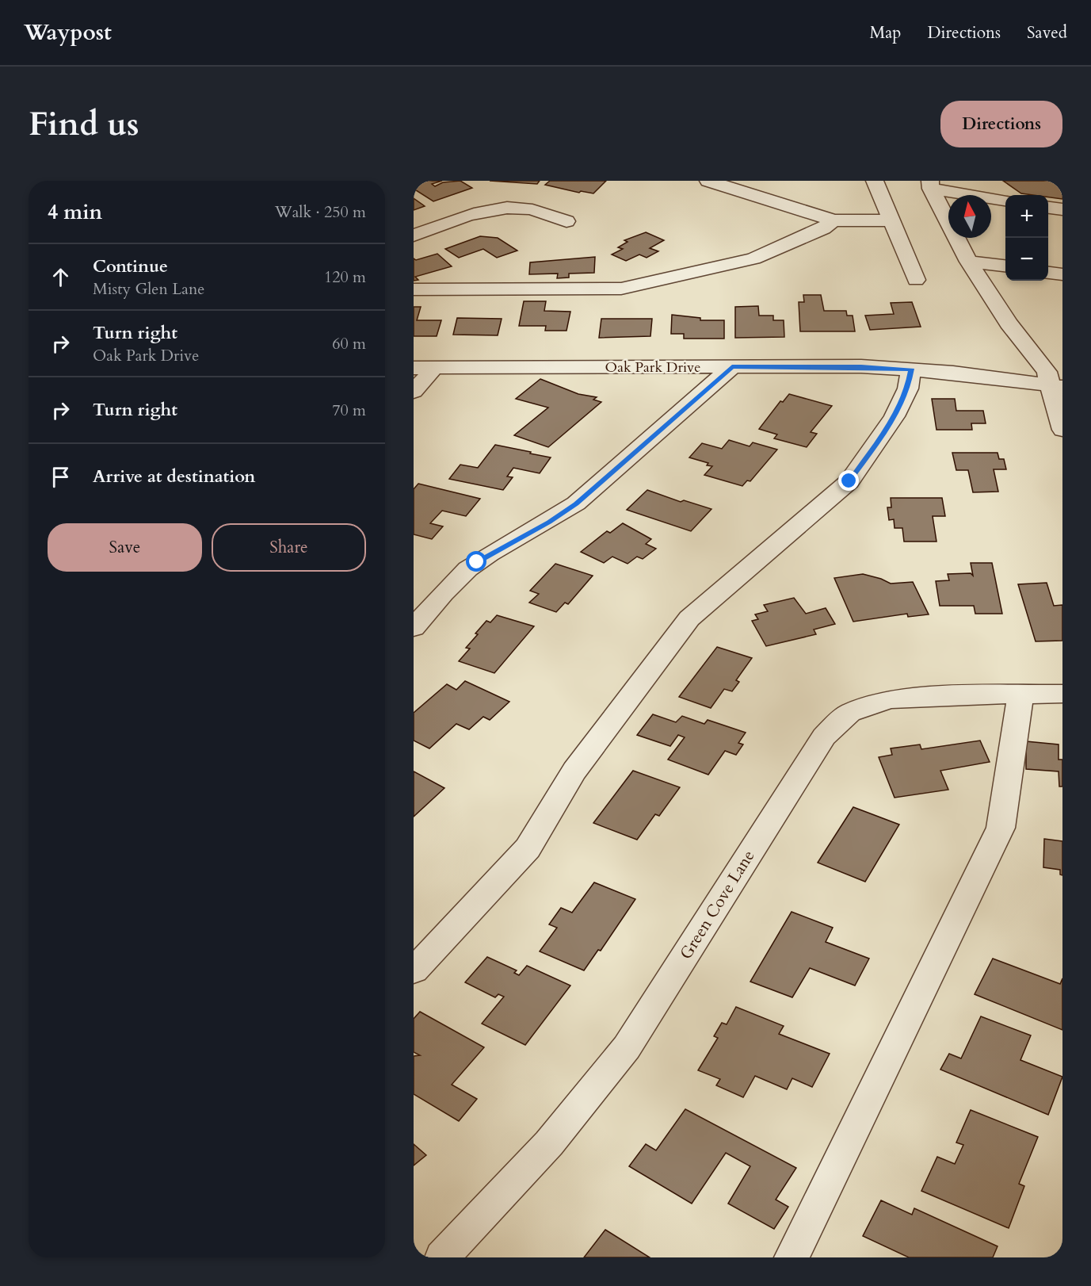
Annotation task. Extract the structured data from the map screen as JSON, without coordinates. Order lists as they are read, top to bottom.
{
  "streets": {
    "street": ["Oak Park Drive", "Green Cove Lane"]
  },
  "north": "top",
  "page": {
    "header": "Waypost",
    "nav": ["Map", "Directions", "Saved"],
    "buttons": [
      "Directions",
      ["Save", "Share"]
    ],
    "title": "Find us",
    "heading": ["4 min", "Walk · 250 m"],
    "map_buttons": ["+", "−"],
    "list": [
      ["Continue", "Misty Glen Lane", "120 m"],
      ["Turn right", "Oak Park Drive", "60 m"],
      ["Turn right", "70 m"],
      "Arrive at destination"
    ]
  }
}
